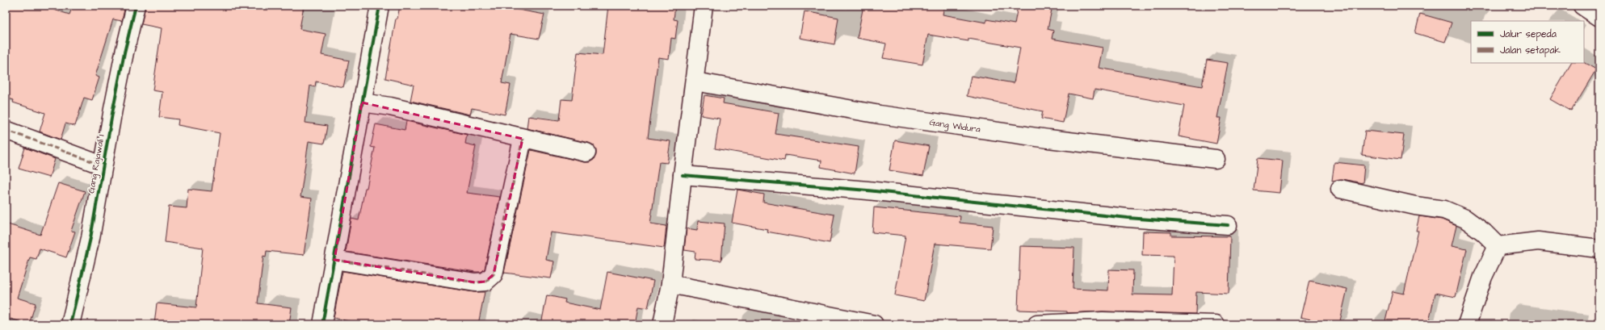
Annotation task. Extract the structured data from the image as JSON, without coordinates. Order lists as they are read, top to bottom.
{
  "streets": {
    "street": ["Gang Widura", "Gang Rajawali I"]
  },
  "legend": ["Jalur sepeda", "Jalan setapak"]
}
